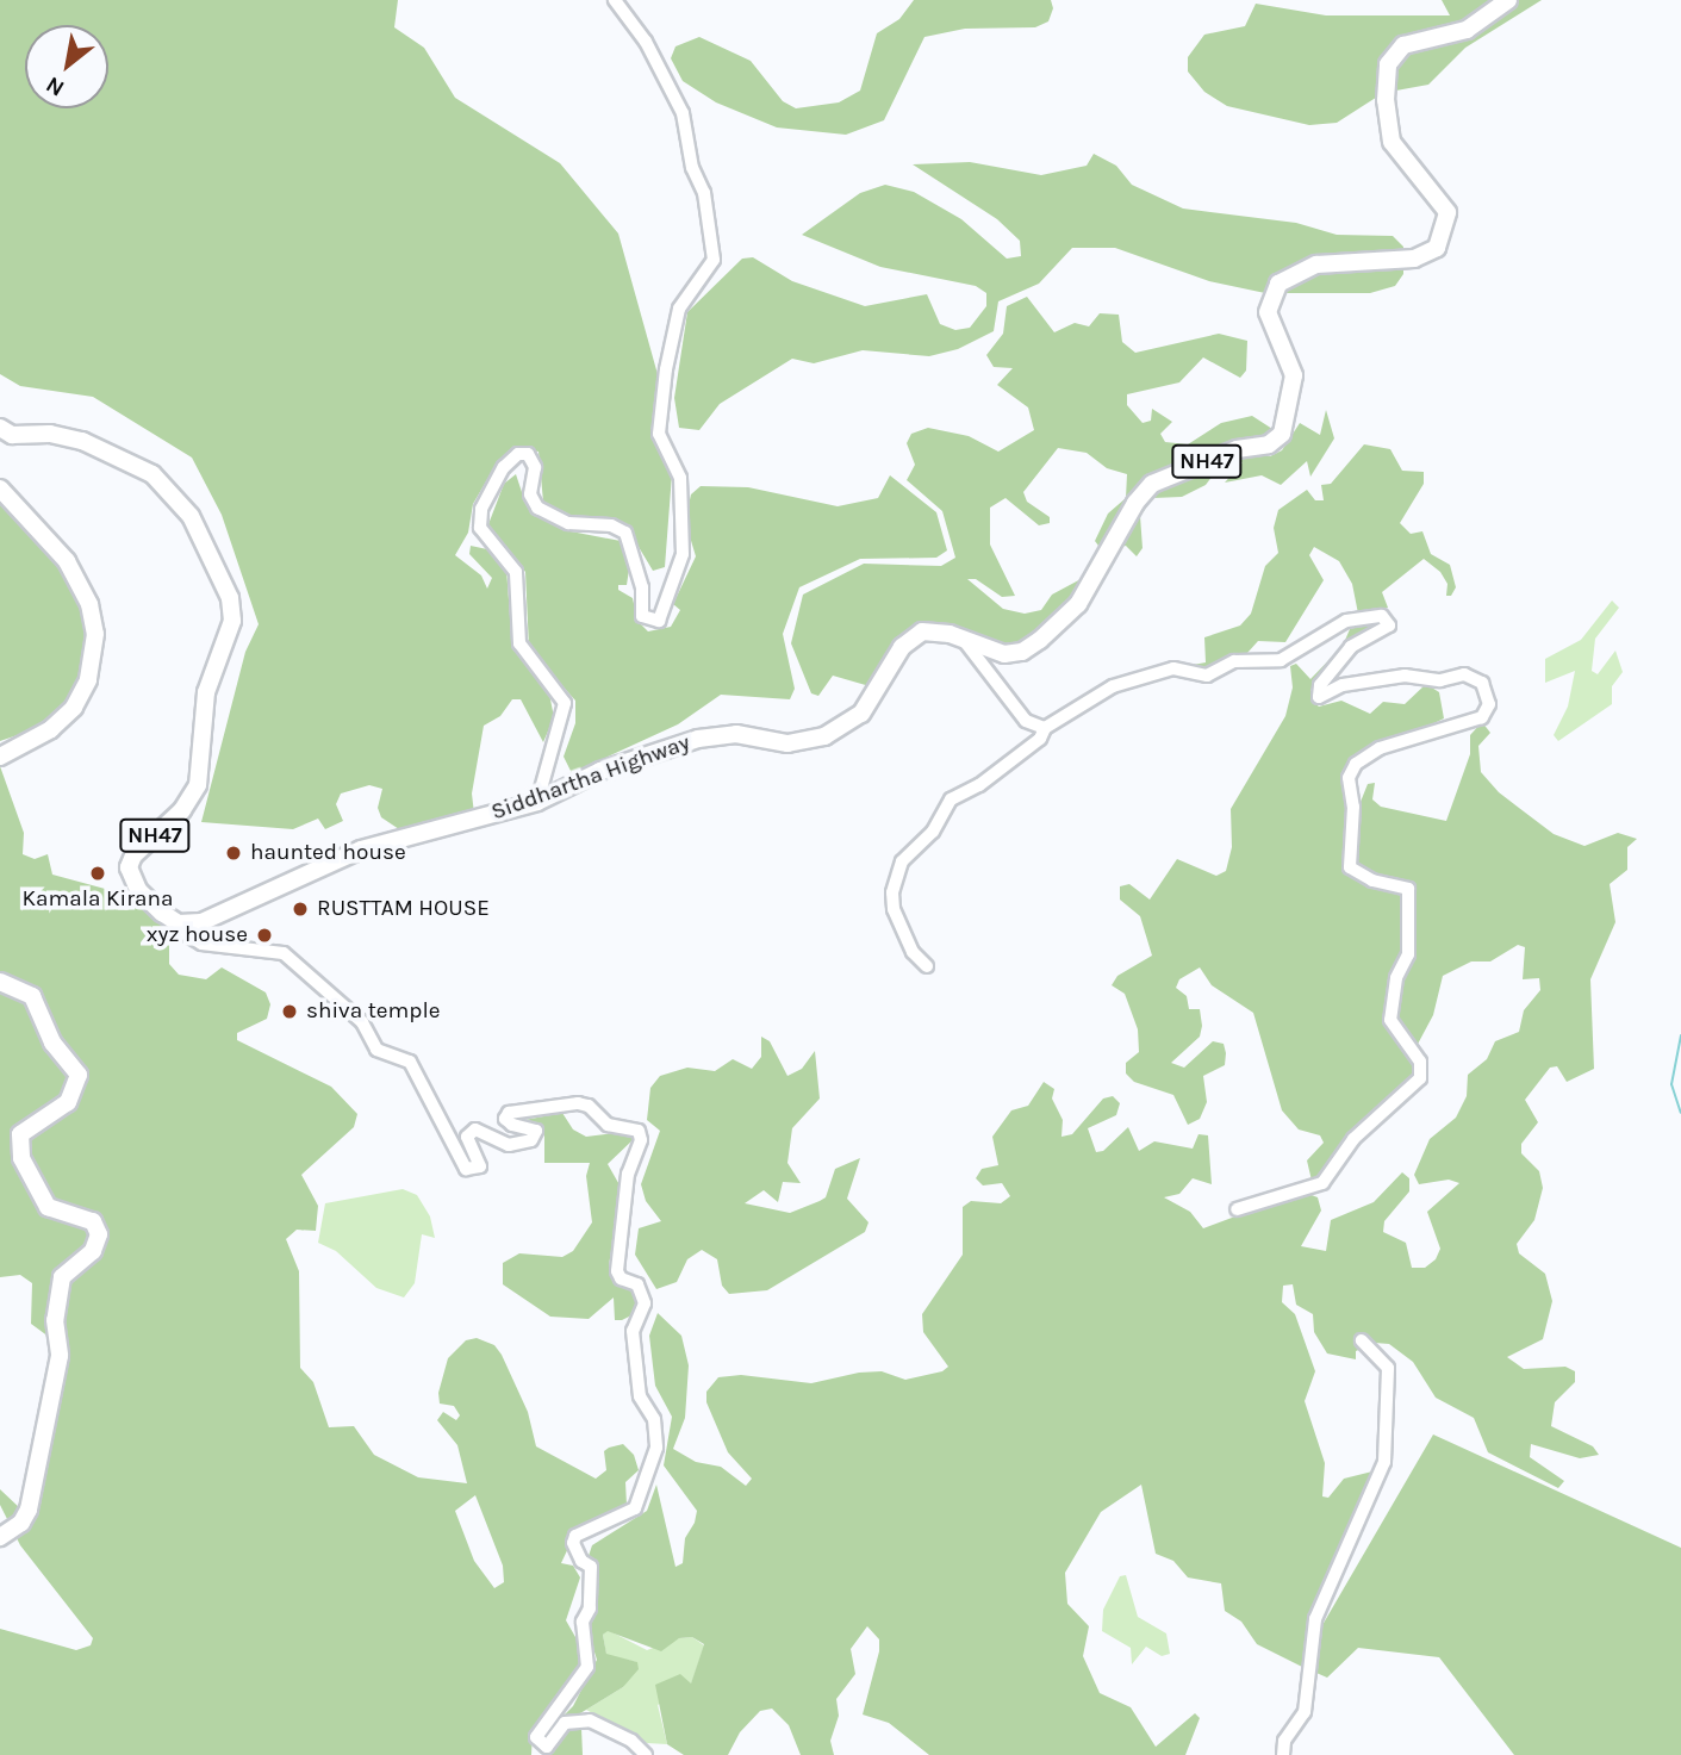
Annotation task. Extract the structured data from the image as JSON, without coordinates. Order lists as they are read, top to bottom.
{
  "streets": {
    "highway": ["NH47", "Siddhartha Highway"]
  },
  "crossings": [
    ["NH47", "Siddhartha Highway"]
  ],
  "places": [
    "haunted house",
    "Kamala Kirana",
    "RUSTTAM HOUSE",
    "xyz house",
    "shiva temple"
  ],
  "north": "bottom left"
}
